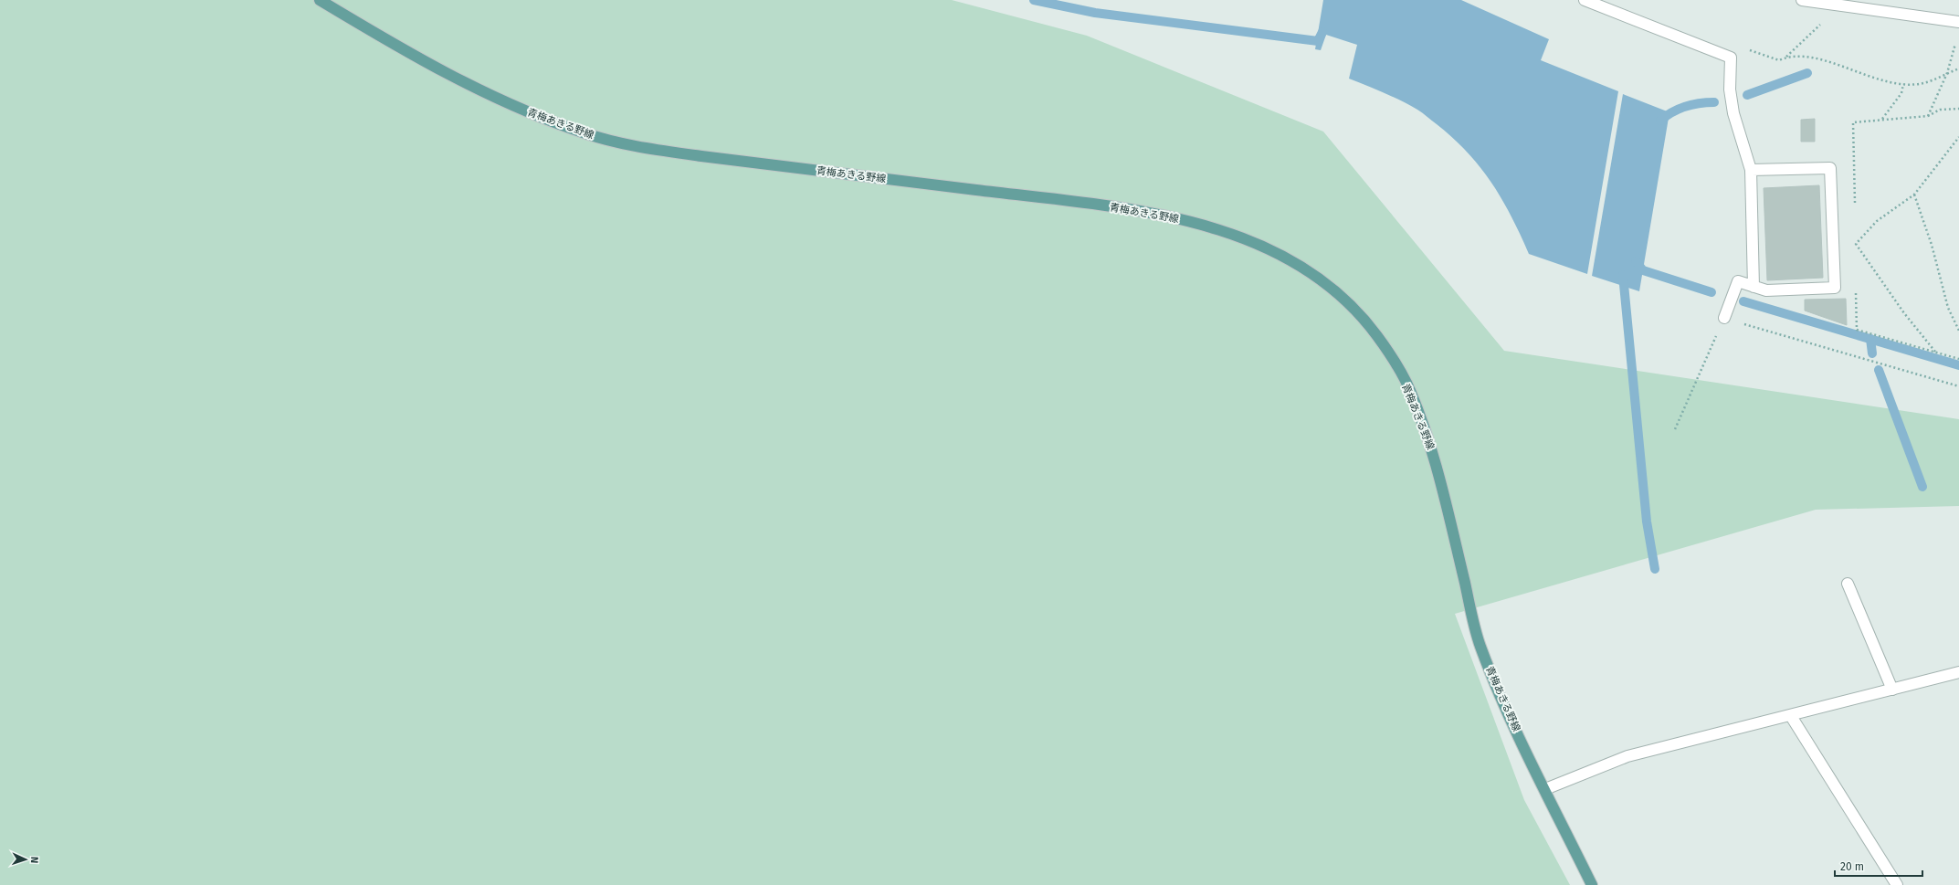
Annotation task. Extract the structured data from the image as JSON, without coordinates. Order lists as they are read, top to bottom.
{
  "streets": {
    "main road": ["青梅あきる野線"]
  },
  "scale_bar": "20 m",
  "north": "right"
}
